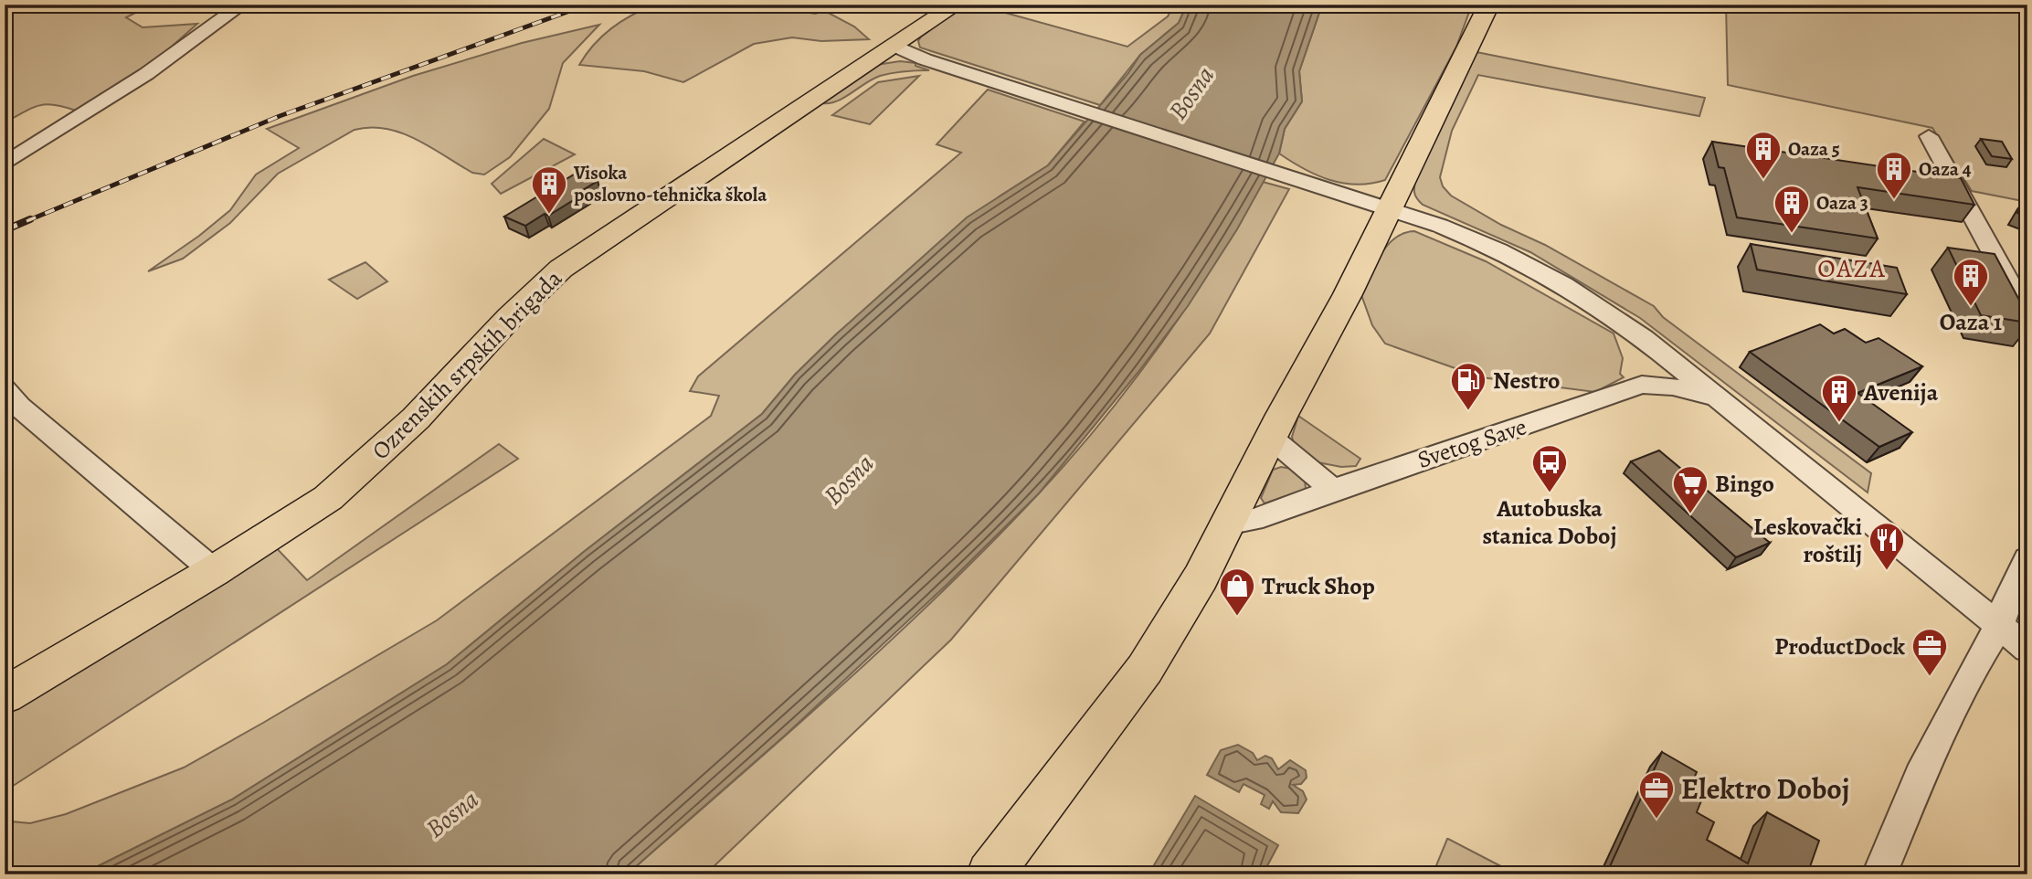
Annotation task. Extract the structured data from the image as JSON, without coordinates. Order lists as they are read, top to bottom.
{
  "streets": {
    "main road": ["Ozrenskih srpskih brigada"],
    "street": ["Svetog Save"]
  },
  "crossings": [
    ["Ozrenskih srpskih brigada", "Svetog Save"]
  ],
  "districts": ["OAZA"],
  "water": ["Bosna"],
  "places": {
    "building": [
      "Oaza 5",
      "Oaza 4",
      "Visoka poslovno-tehnička škola",
      "Oaza 3",
      "Oaza 1",
      "Avenija"
    ],
    "fuel station": ["Nestro"],
    "bus stop": ["Autobuska stanica Doboj"],
    "supermarket": ["Bingo"],
    "restaurant": ["Leskovački roštilj"],
    "shop": ["Truck Shop"],
    "office": ["ProductDock", "Elektro Doboj"]
  }
}
